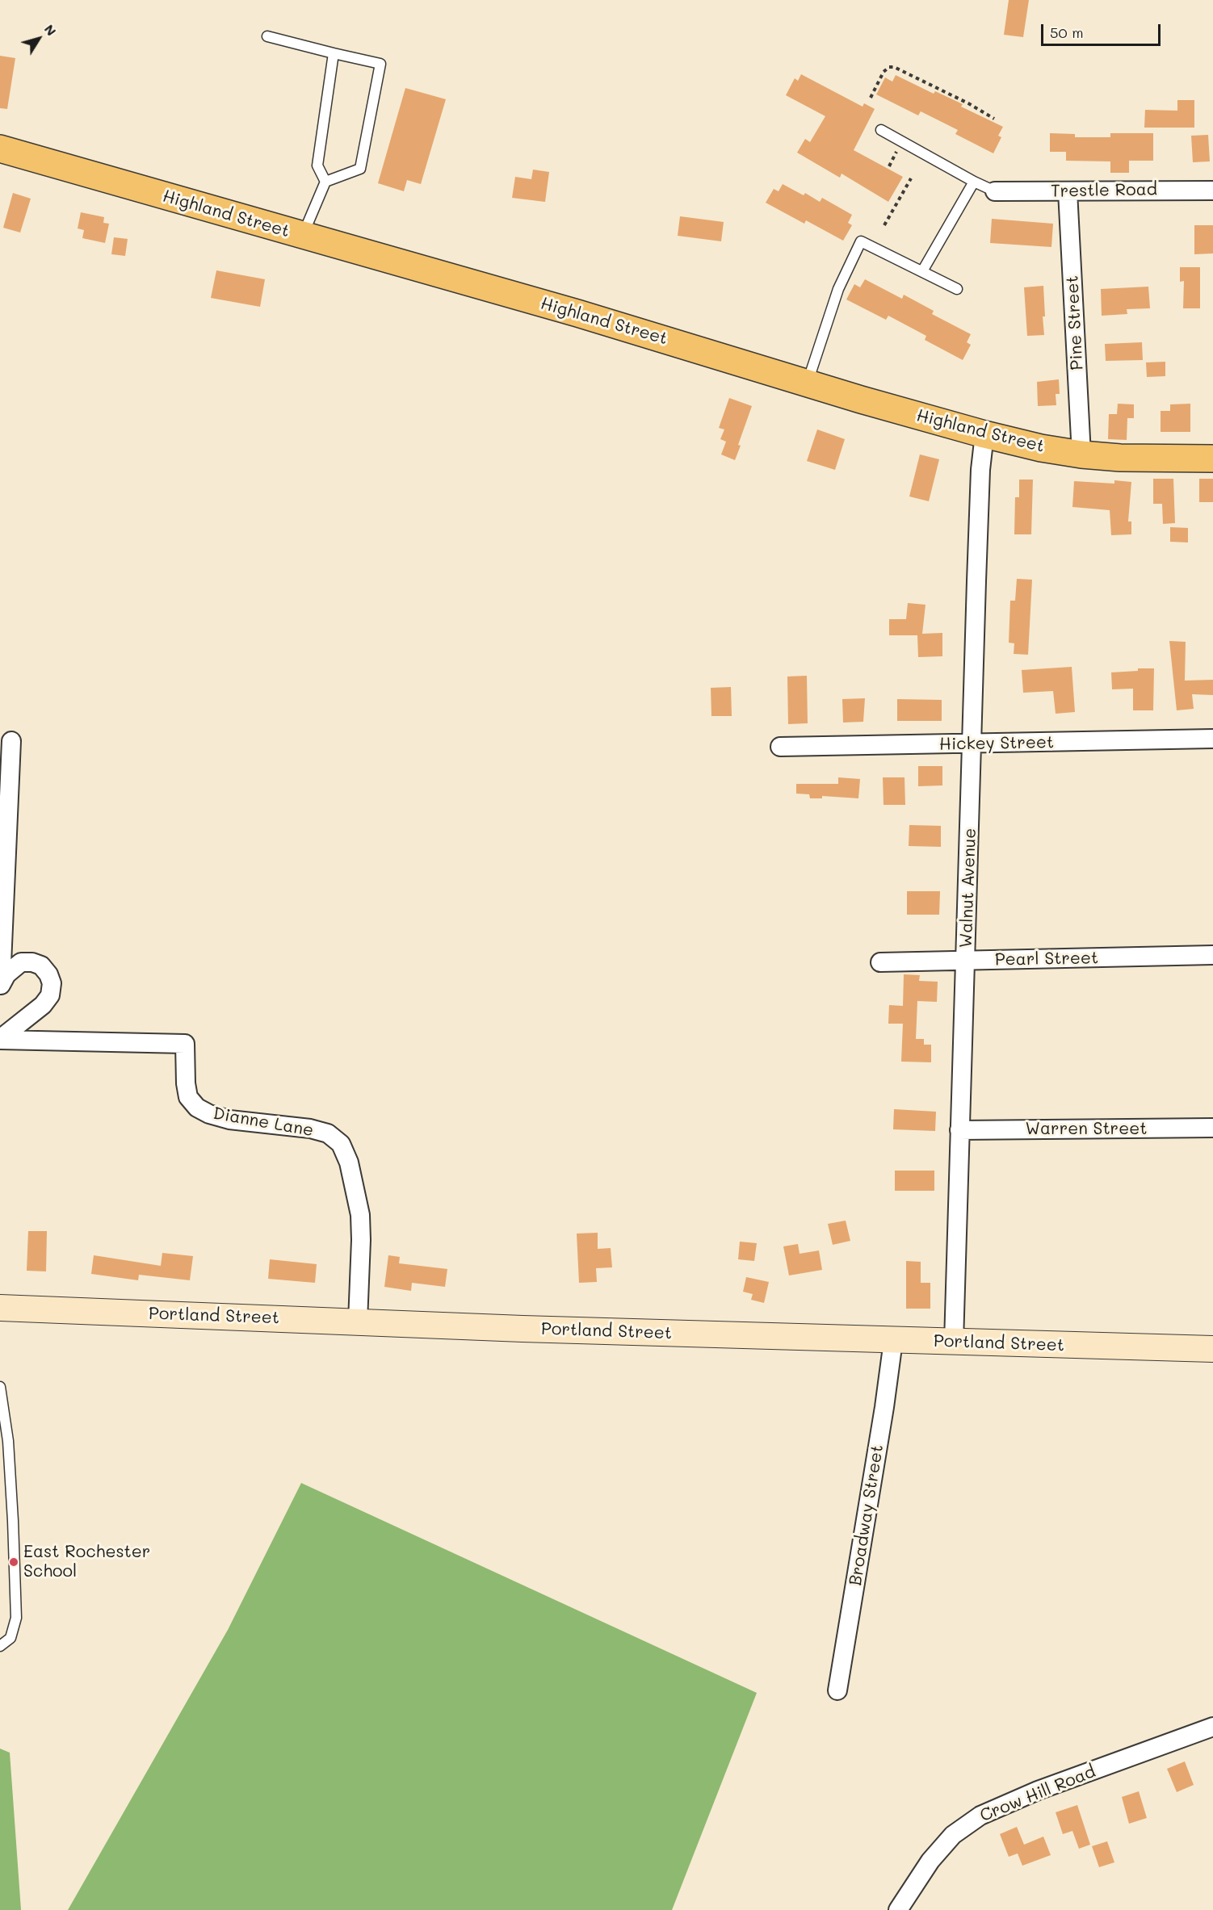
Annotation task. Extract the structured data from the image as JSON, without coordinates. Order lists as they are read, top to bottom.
{
  "streets": {
    "highway": ["Highland Street"],
    "street": [
      "Trestle Road",
      "Pine Street",
      "Hickey Street",
      "Walnut Avenue",
      "Pearl Street",
      "Dianne Lane",
      "Warren Street",
      "Portland Street",
      "Broadway Street",
      "Crow Hill Road"
    ]
  },
  "crossings": [
    ["Trestle Road", "Pine Street"],
    ["Highland Street", "Pine Street"],
    ["Highland Street", "Walnut Avenue"],
    ["Hickey Street", "Walnut Avenue"],
    ["Walnut Avenue", "Pearl Street"],
    ["Walnut Avenue", "Warren Street"],
    ["Walnut Avenue", "Portland Street"],
    ["Dianne Lane", "Portland Street"],
    ["Portland Street", "Broadway Street"]
  ],
  "places": ["East Rochester School"],
  "scale_bar": "50 m",
  "north": "top right"
}
